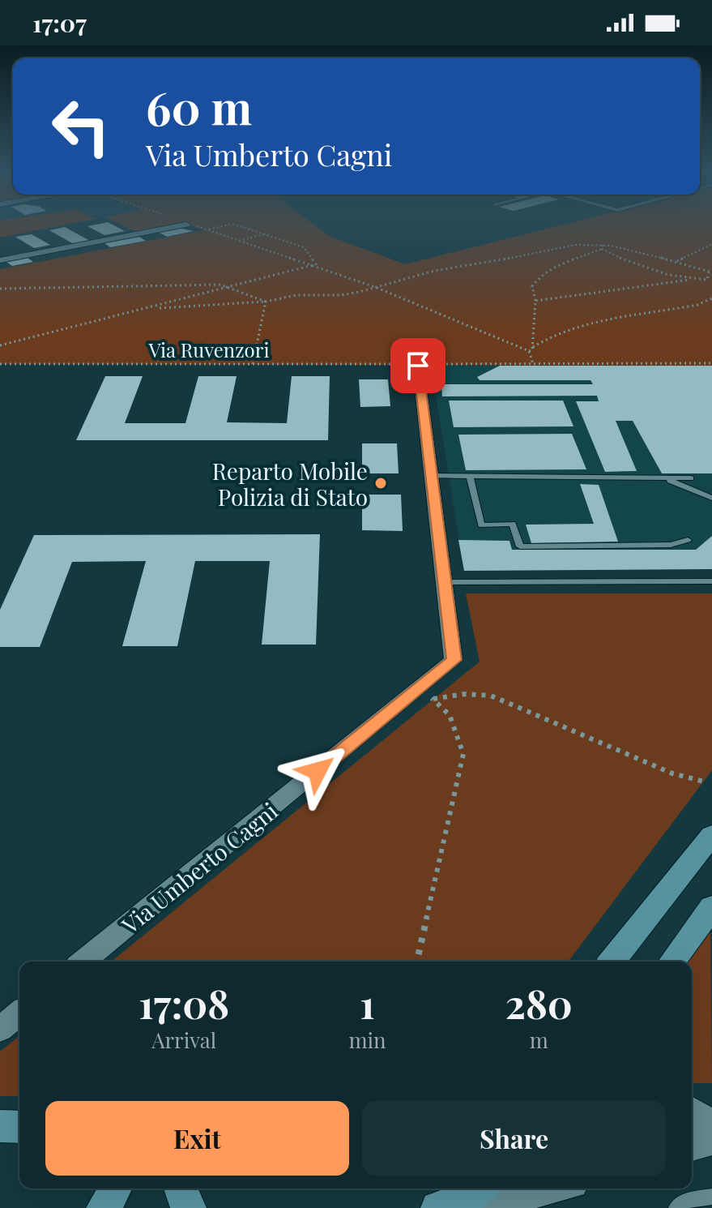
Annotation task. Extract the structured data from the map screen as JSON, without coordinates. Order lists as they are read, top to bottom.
{
  "streets": {
    "street": ["Via Umberto Cagni"],
    "path": ["Via Ruvenzori"]
  },
  "crossings": [
    ["Via Ruvenzori", "Via Umberto Cagni"]
  ],
  "places": ["Reparto Mobile Polizia di Stato"],
  "page": {
    "status": "17:07",
    "turn": ["60 m", "Via Umberto Cagni"],
    "eta": [
      "17:08",
      "Arrival",
      "1",
      "min",
      "280",
      "m"
    ],
    "buttons": ["Exit", "Share"]
  }
}
